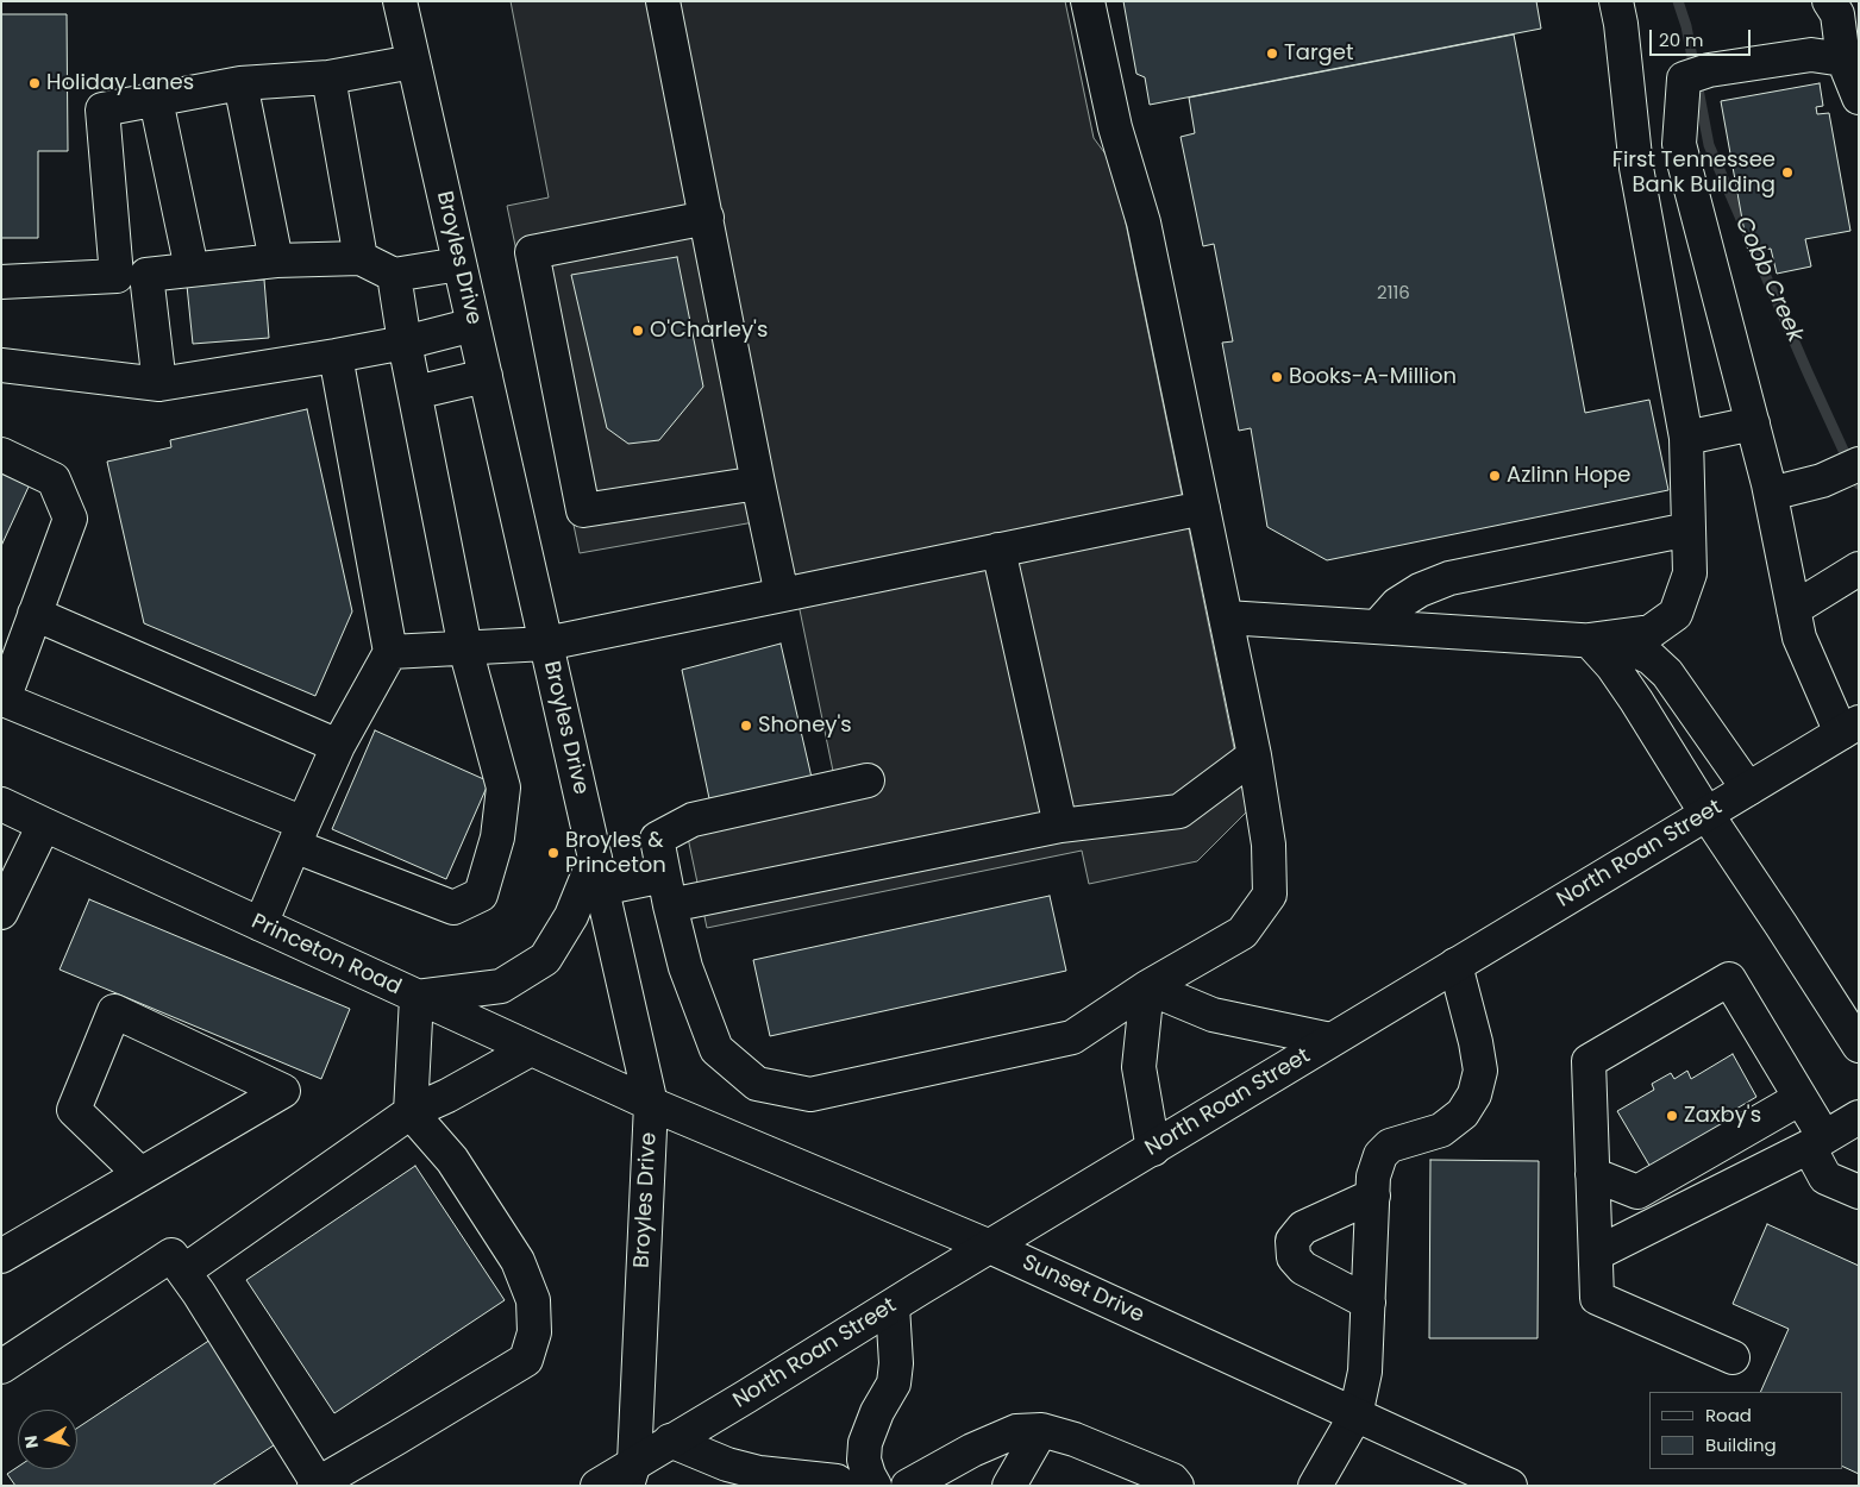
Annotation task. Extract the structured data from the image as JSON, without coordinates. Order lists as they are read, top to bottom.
{
  "streets": {
    "street": [
      "Broyles Drive",
      "North Roan Street",
      "Princeton Road",
      "Sunset Drive"
    ]
  },
  "crossings": [
    ["Broyles Drive", "North Roan Street"],
    ["Broyles Drive", "Princeton Road"],
    ["Broyles Drive", "Sunset Drive"],
    ["North Roan Street", "Sunset Drive"],
    ["Princeton Road", "Sunset Drive"]
  ],
  "water": ["Cobb Creek"],
  "places": [
    "Target",
    "Holiday Lanes",
    "First Tennessee Bank Building",
    "O'Charley's",
    "Books-A-Million",
    "Azlinn Hope",
    "Shoney's",
    "Broyles & Princeton",
    "Zaxby's"
  ],
  "house_numbers": ["2116"],
  "legend": ["Road", "Building"],
  "scale_bar": "20 m",
  "north": "left"
}
